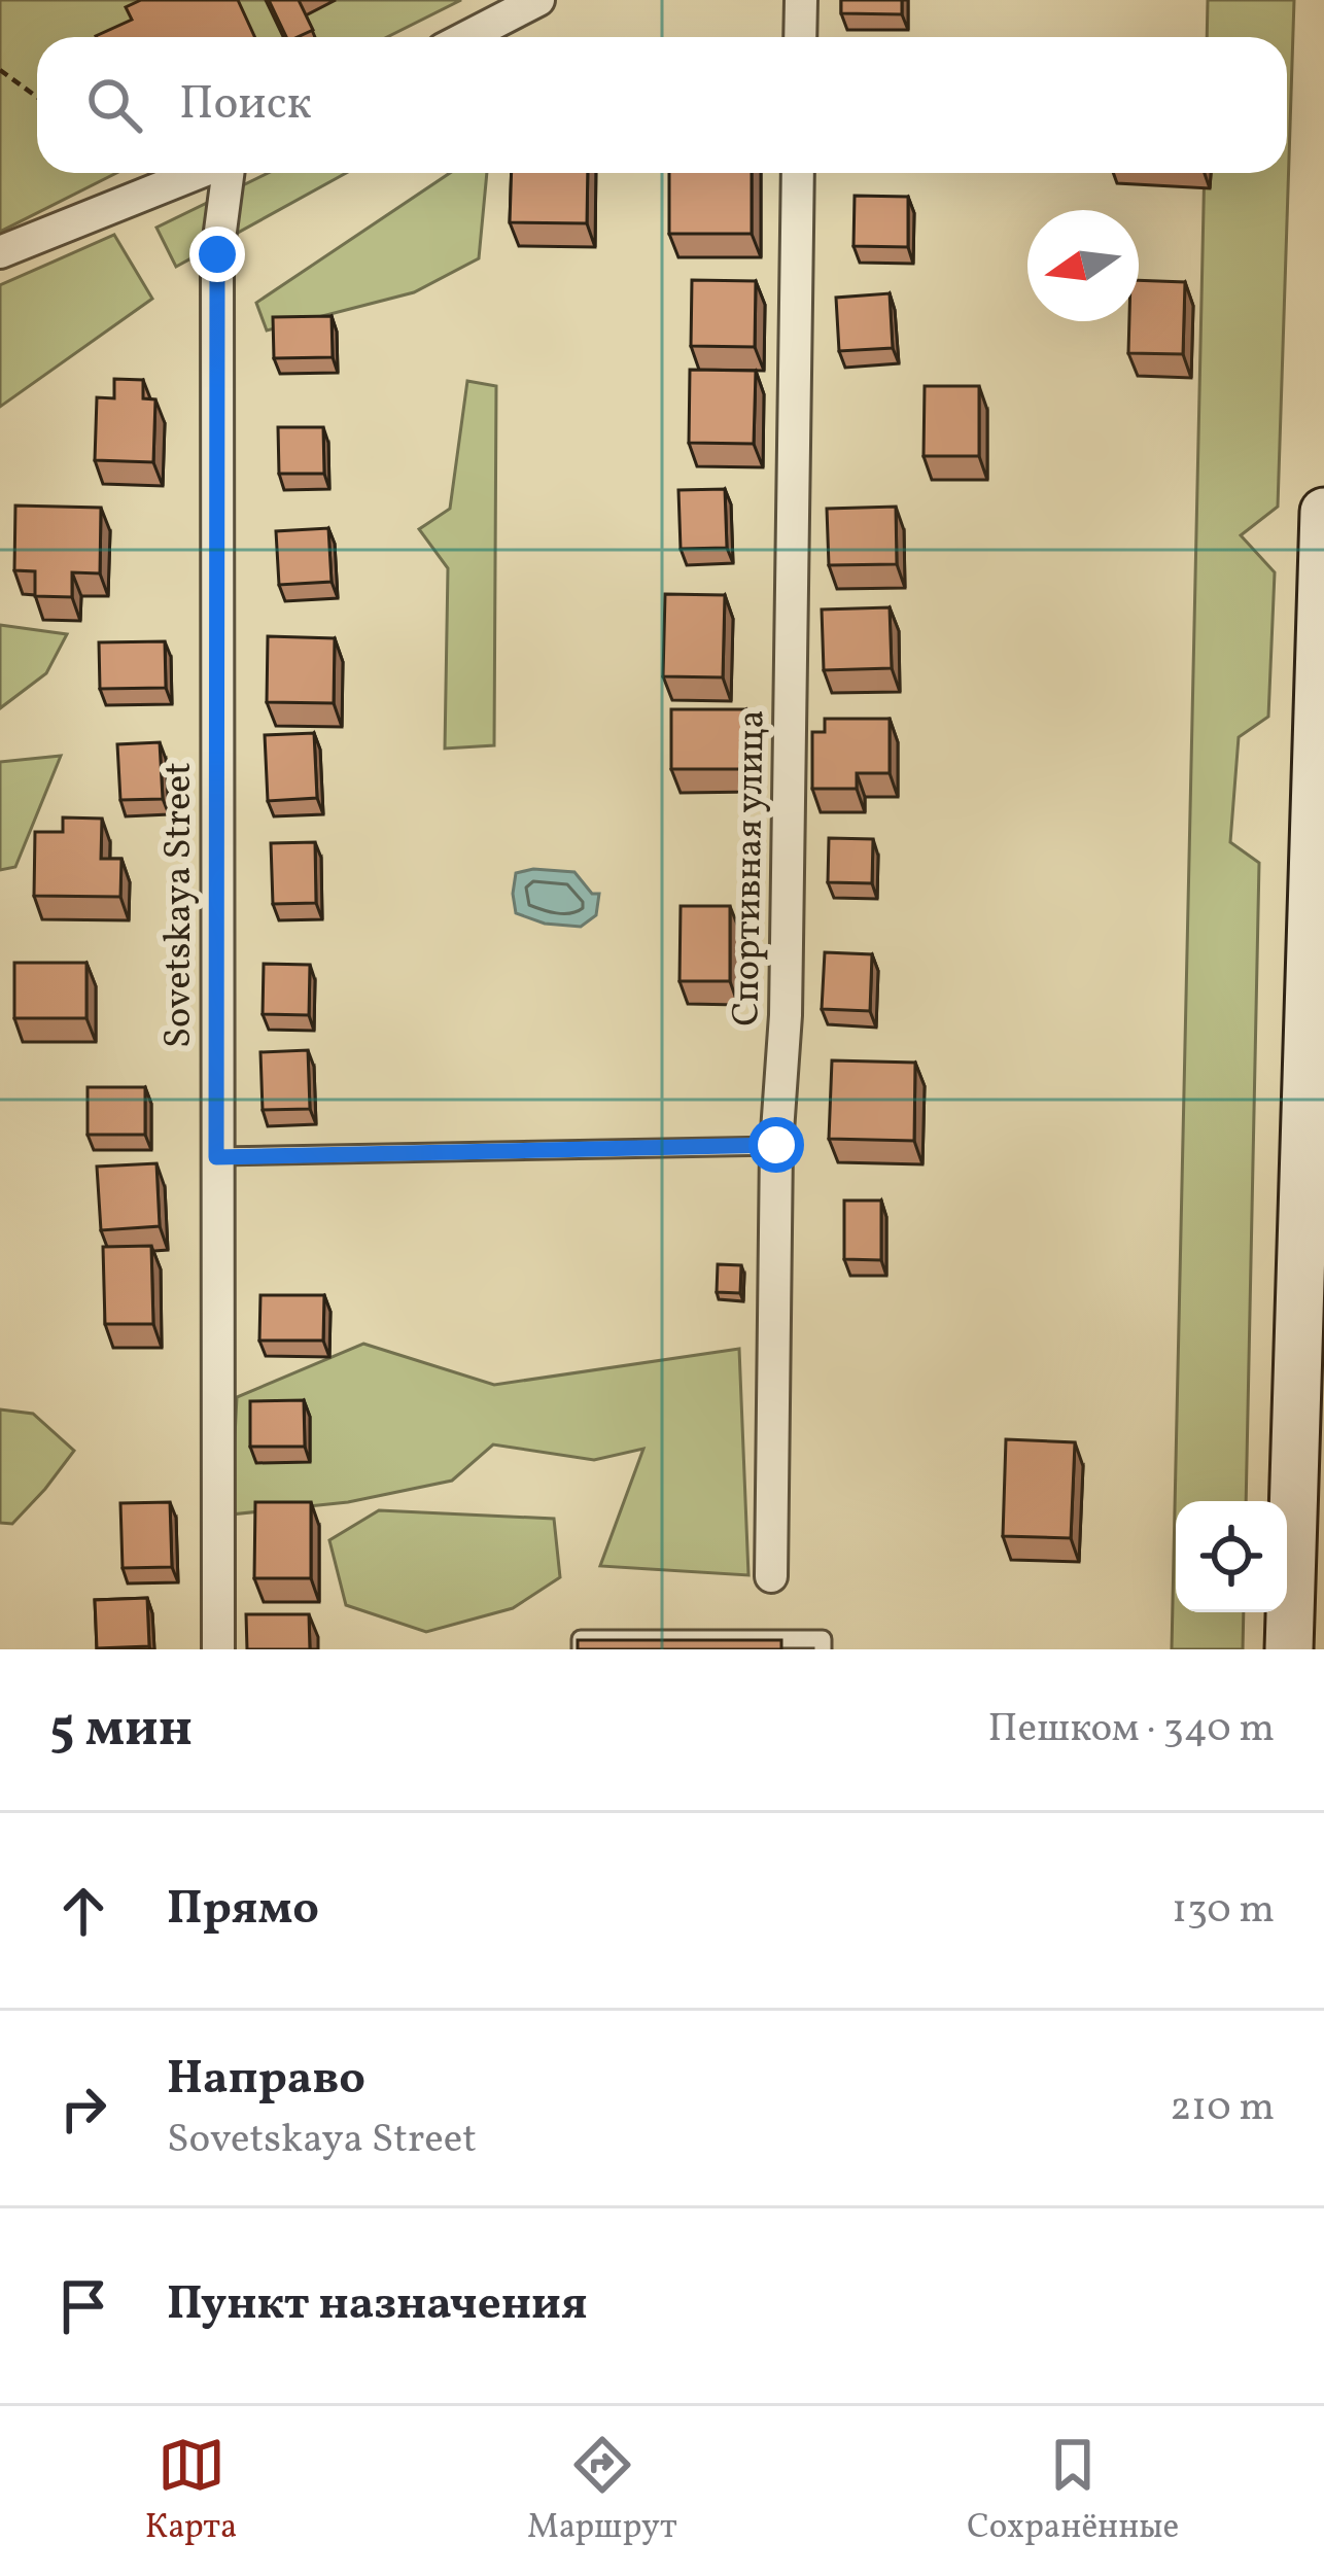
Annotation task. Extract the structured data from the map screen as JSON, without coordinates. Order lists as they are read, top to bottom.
{
  "streets": {
    "street": ["Спортивная улица", "Sovetskaya Street"]
  },
  "north": "left",
  "page": {
    "search": "Поиск",
    "heading": ["5 мин", "Пешком · 340 m"],
    "list": [
      ["Прямо", "130 m"],
      ["Направо", "Sovetskaya Street", "210 m"],
      "Пункт назначения"
    ],
    "nav": ["Карта", "Маршрут", "Сохранённые"]
  }
}
